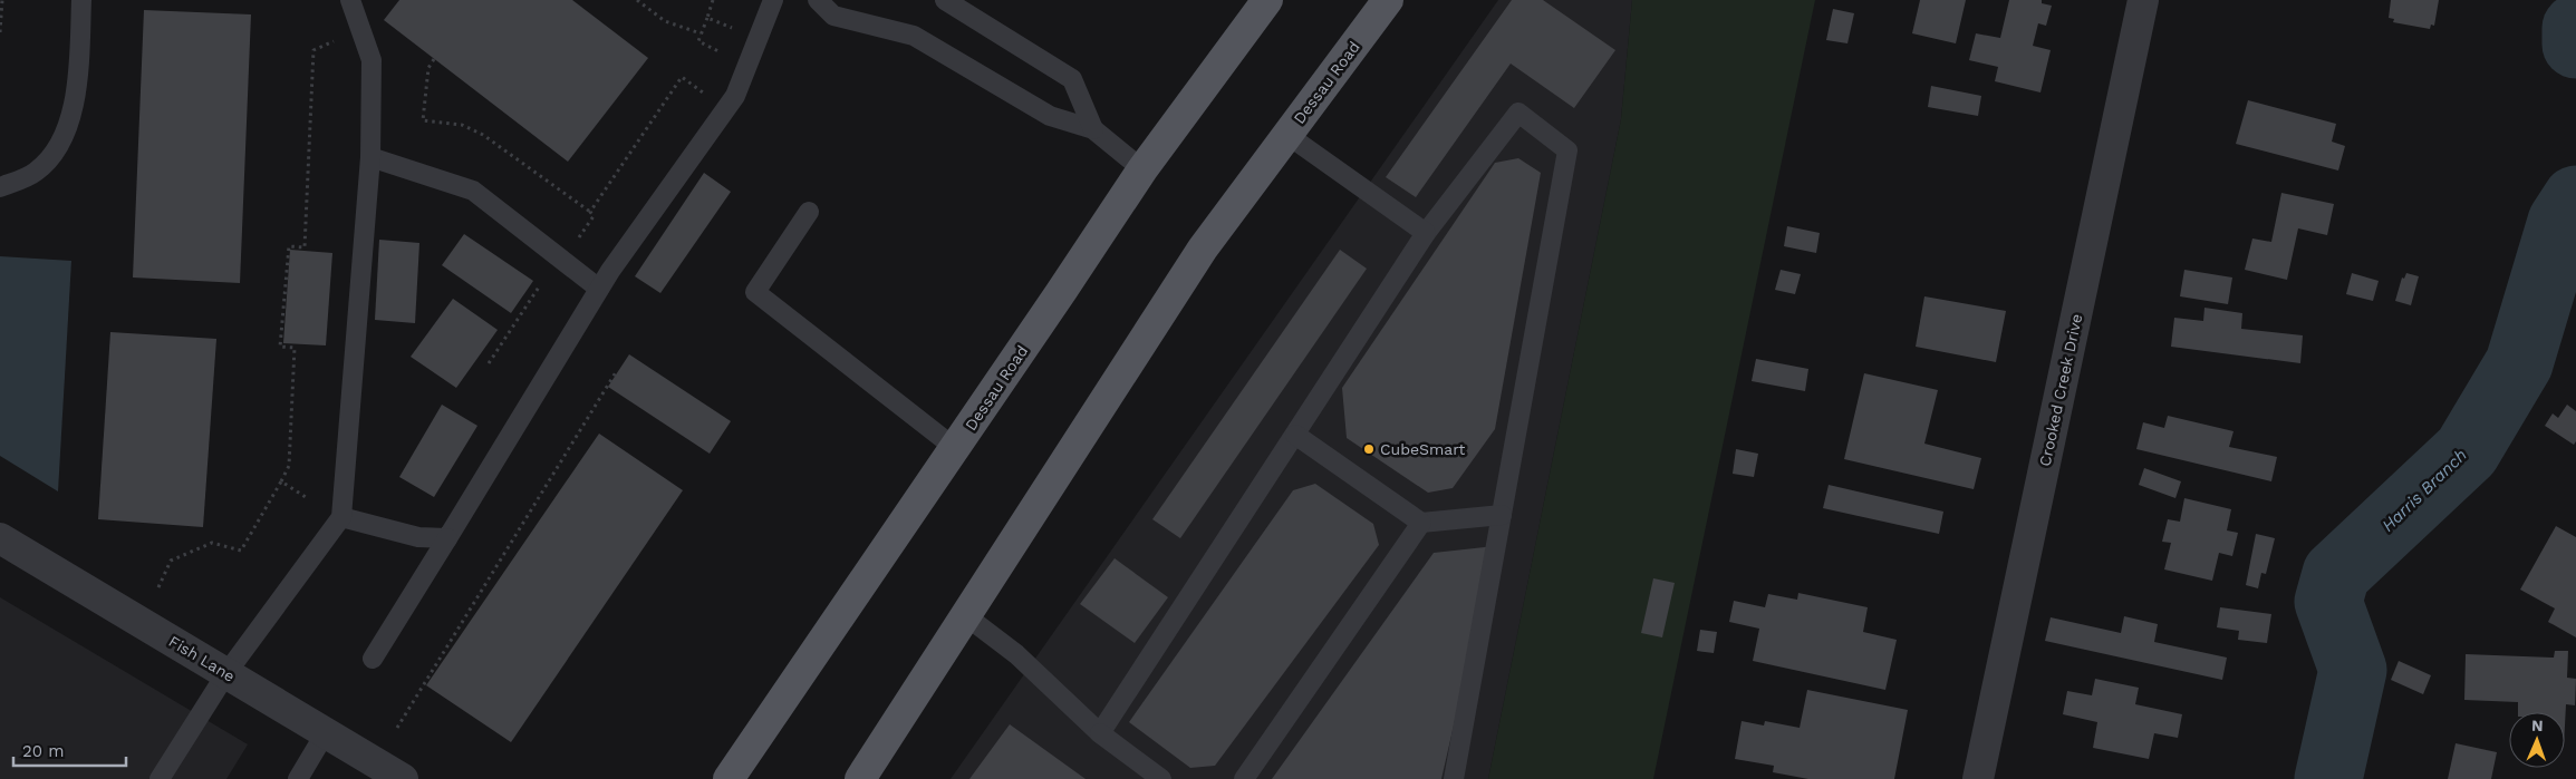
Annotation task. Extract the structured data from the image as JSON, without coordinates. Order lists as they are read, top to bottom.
{
  "streets": {
    "main road": ["Dessau Road"],
    "street": ["Crooked Creek Drive", "Fish Lane"]
  },
  "water": ["Harris Branch"],
  "places": ["CubeSmart"],
  "scale_bar": "20 m",
  "north": "top"
}
